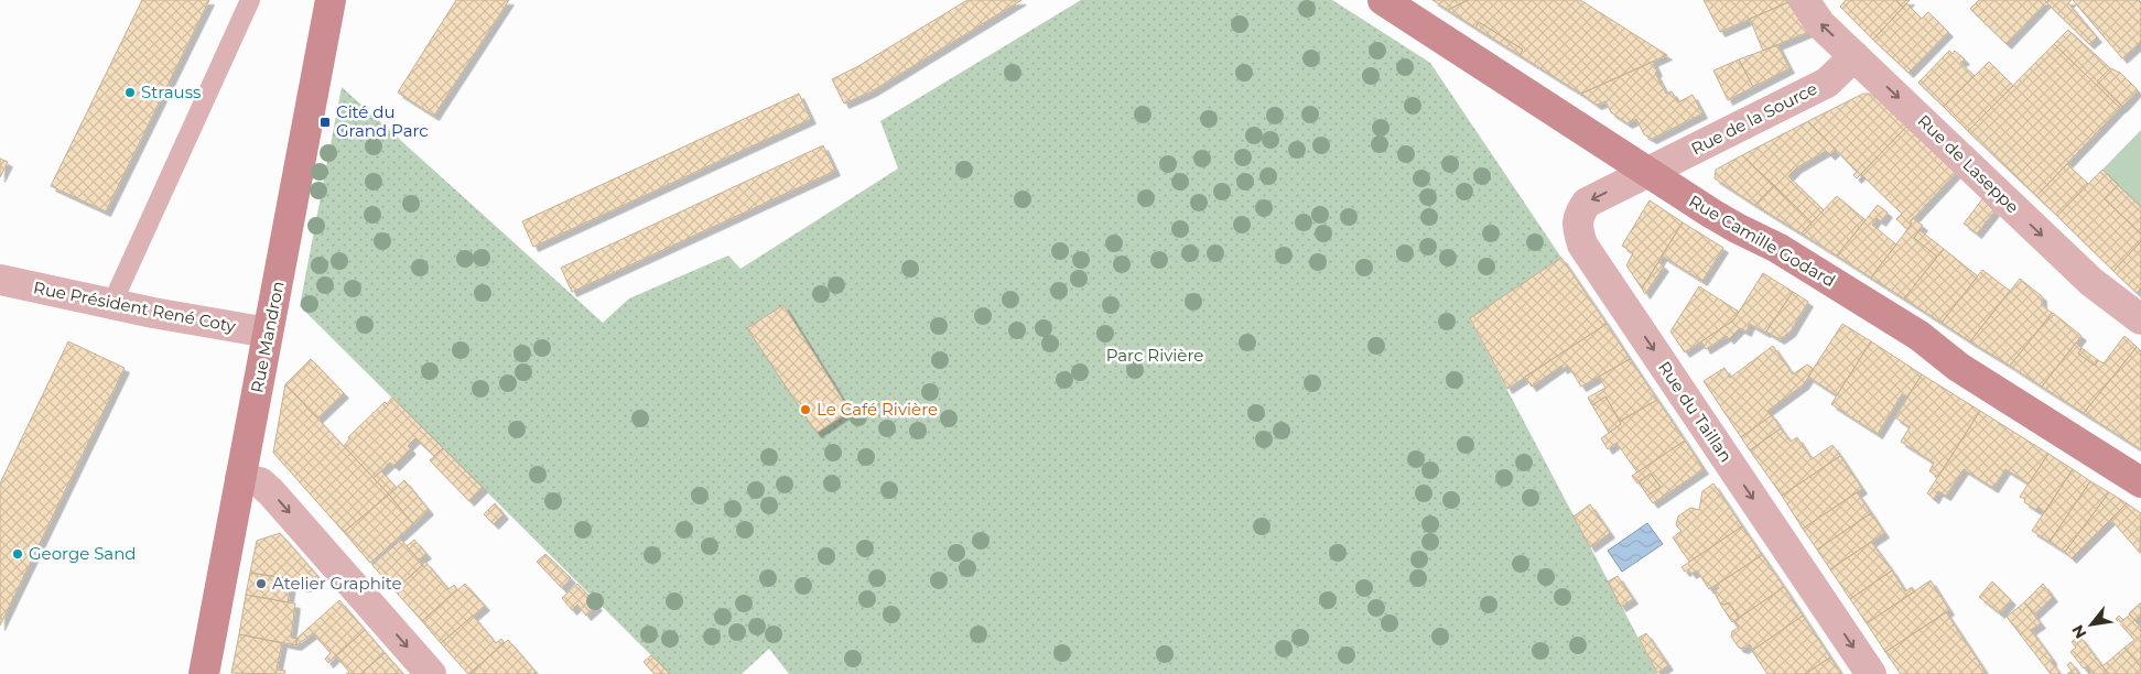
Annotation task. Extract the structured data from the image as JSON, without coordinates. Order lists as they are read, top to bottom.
{
  "streets": {
    "street": [
      "Rue de la Source",
      "Rue de Laseppe",
      "Rue Camille Godard",
      "Rue Président René Coty",
      "Rue Mandron",
      "Rue du Taillan"
    ]
  },
  "crossings": [
    ["Rue de la Source", "Rue de Laseppe"],
    ["Rue de la Source", "Rue Camille Godard"],
    ["Rue de la Source", "Rue du Taillan"],
    ["Rue Camille Godard", "Rue du Taillan"],
    ["Rue Président René Coty", "Rue Mandron"]
  ],
  "one_way": ["Rue du Taillan"],
  "parks": ["Parc Rivière"],
  "places": {
    "other": [
      "Strauss",
      "Le Café Rivière",
      "George Sand",
      "Atelier Graphite"
    ],
    "transit": ["Cité du Grand Parc"]
  },
  "north": "bottom left"
}
